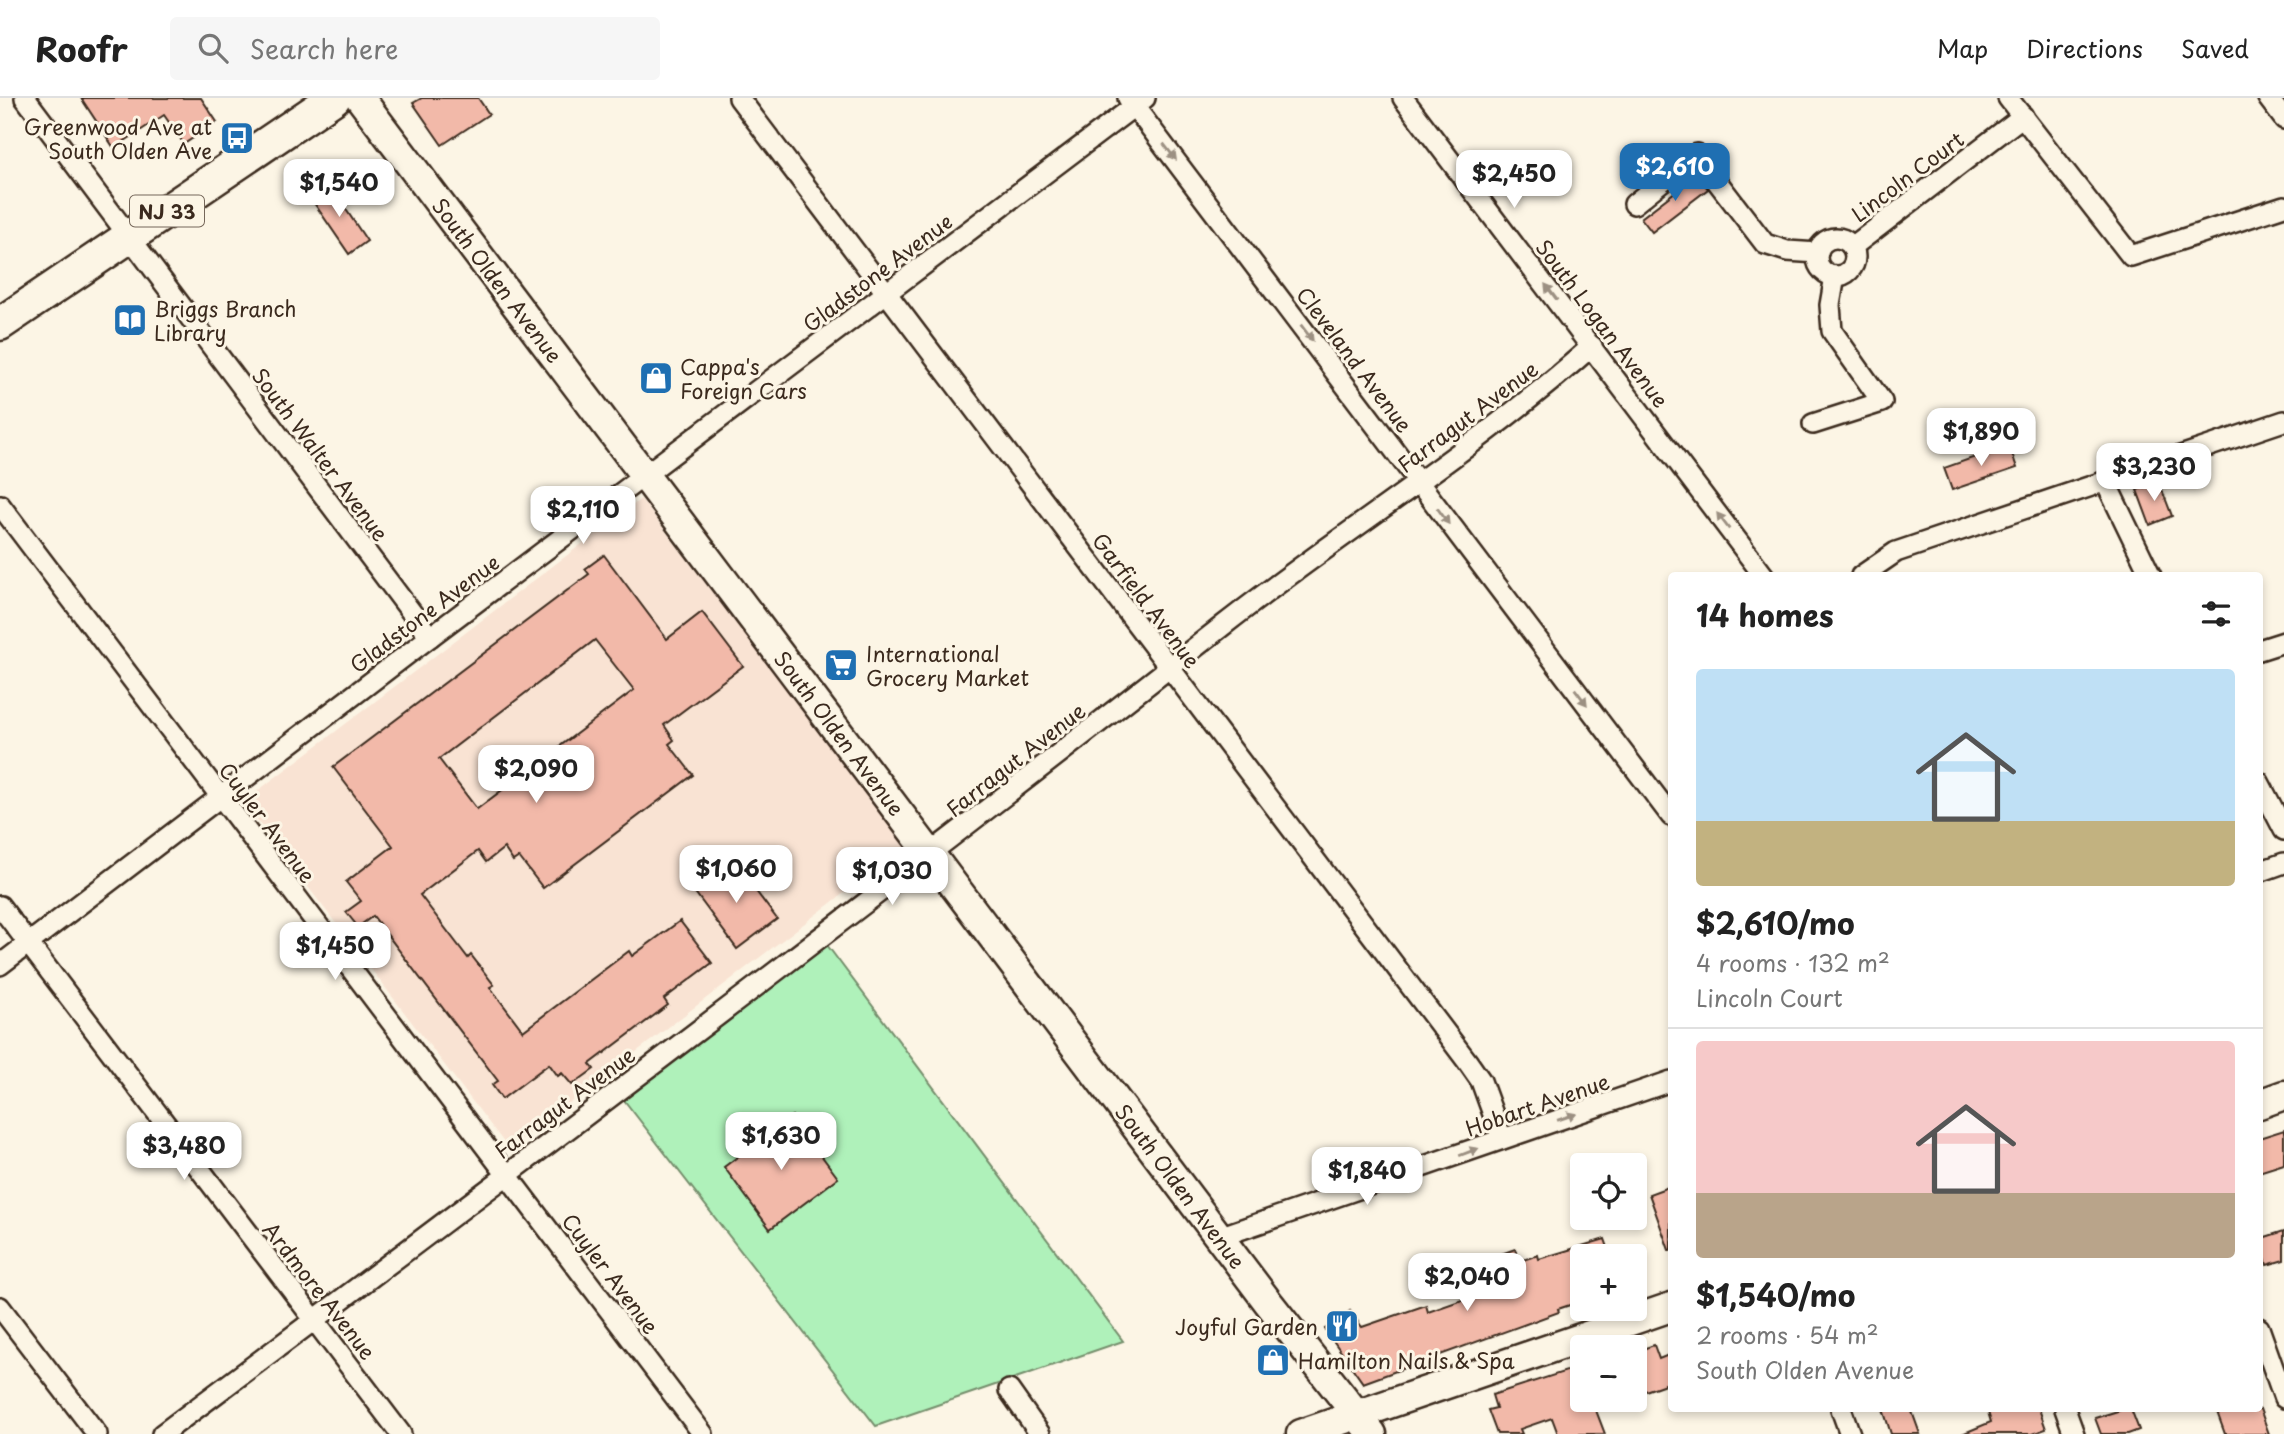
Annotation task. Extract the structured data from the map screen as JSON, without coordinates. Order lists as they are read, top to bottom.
{
  "streets": {
    "main road": ["NJ 33", "South Olden Avenue"],
    "street": [
      "Lincoln Court",
      "Gladstone Avenue",
      "South Logan Avenue",
      "Cleveland Avenue",
      "Farragut Avenue",
      "South Walter Avenue",
      "Garfield Avenue",
      "Cuyler Avenue",
      "Hobart Avenue",
      "Ardmore Avenue"
    ]
  },
  "crossings": [
    ["NJ 33", "South Walter Avenue"],
    ["Gladstone Avenue", "South Olden Avenue"],
    ["Gladstone Avenue", "Cleveland Avenue"],
    ["Gladstone Avenue", "South Walter Avenue"],
    ["Gladstone Avenue", "Garfield Avenue"],
    ["Gladstone Avenue", "Cuyler Avenue"],
    ["Gladstone Avenue", "Ardmore Avenue"],
    ["South Olden Avenue", "Farragut Avenue"],
    ["South Olden Avenue", "Hobart Avenue"],
    ["South Logan Avenue", "Farragut Avenue"],
    ["Cleveland Avenue", "Farragut Avenue"],
    ["Farragut Avenue", "Garfield Avenue"],
    ["Farragut Avenue", "Cuyler Avenue"],
    ["Farragut Avenue", "Ardmore Avenue"],
    ["Garfield Avenue", "Hobart Avenue"]
  ],
  "one_way": ["South Logan Avenue", "Cleveland Avenue", "Hobart Avenue"],
  "places": {
    "bus stop": ["Greenwood Ave at South Olden Ave"],
    "library": ["Briggs Branch Library"],
    "shop": ["Cappa's Foreign Cars", "Hamilton Nails & Spa"],
    "supermarket": ["International Grocery Market"],
    "restaurant": ["Joyful Garden"]
  },
  "page": {
    "header": "Roofr",
    "search": "Search here",
    "nav": ["Map", "Directions", "Saved"],
    "price": [
      "$2,610",
      "$2,450",
      "$1,540",
      "$1,890",
      "$3,230",
      "$2,110",
      "$2,090",
      "$1,060",
      "$1,030",
      "$1,450",
      "$1,630",
      "$3,480",
      "$1,840",
      "$2,040"
    ],
    "heading": "14 homes",
    "list": [
      {
        "name": "$2,610/mo",
        "note": "4 rooms · 132 m² · Lincoln Court"
      },
      {
        "name": "$1,540/mo",
        "note": "2 rooms · 54 m² · South Olden Avenue"
      }
    ],
    "map_buttons": ["+", "−"]
  }
}
